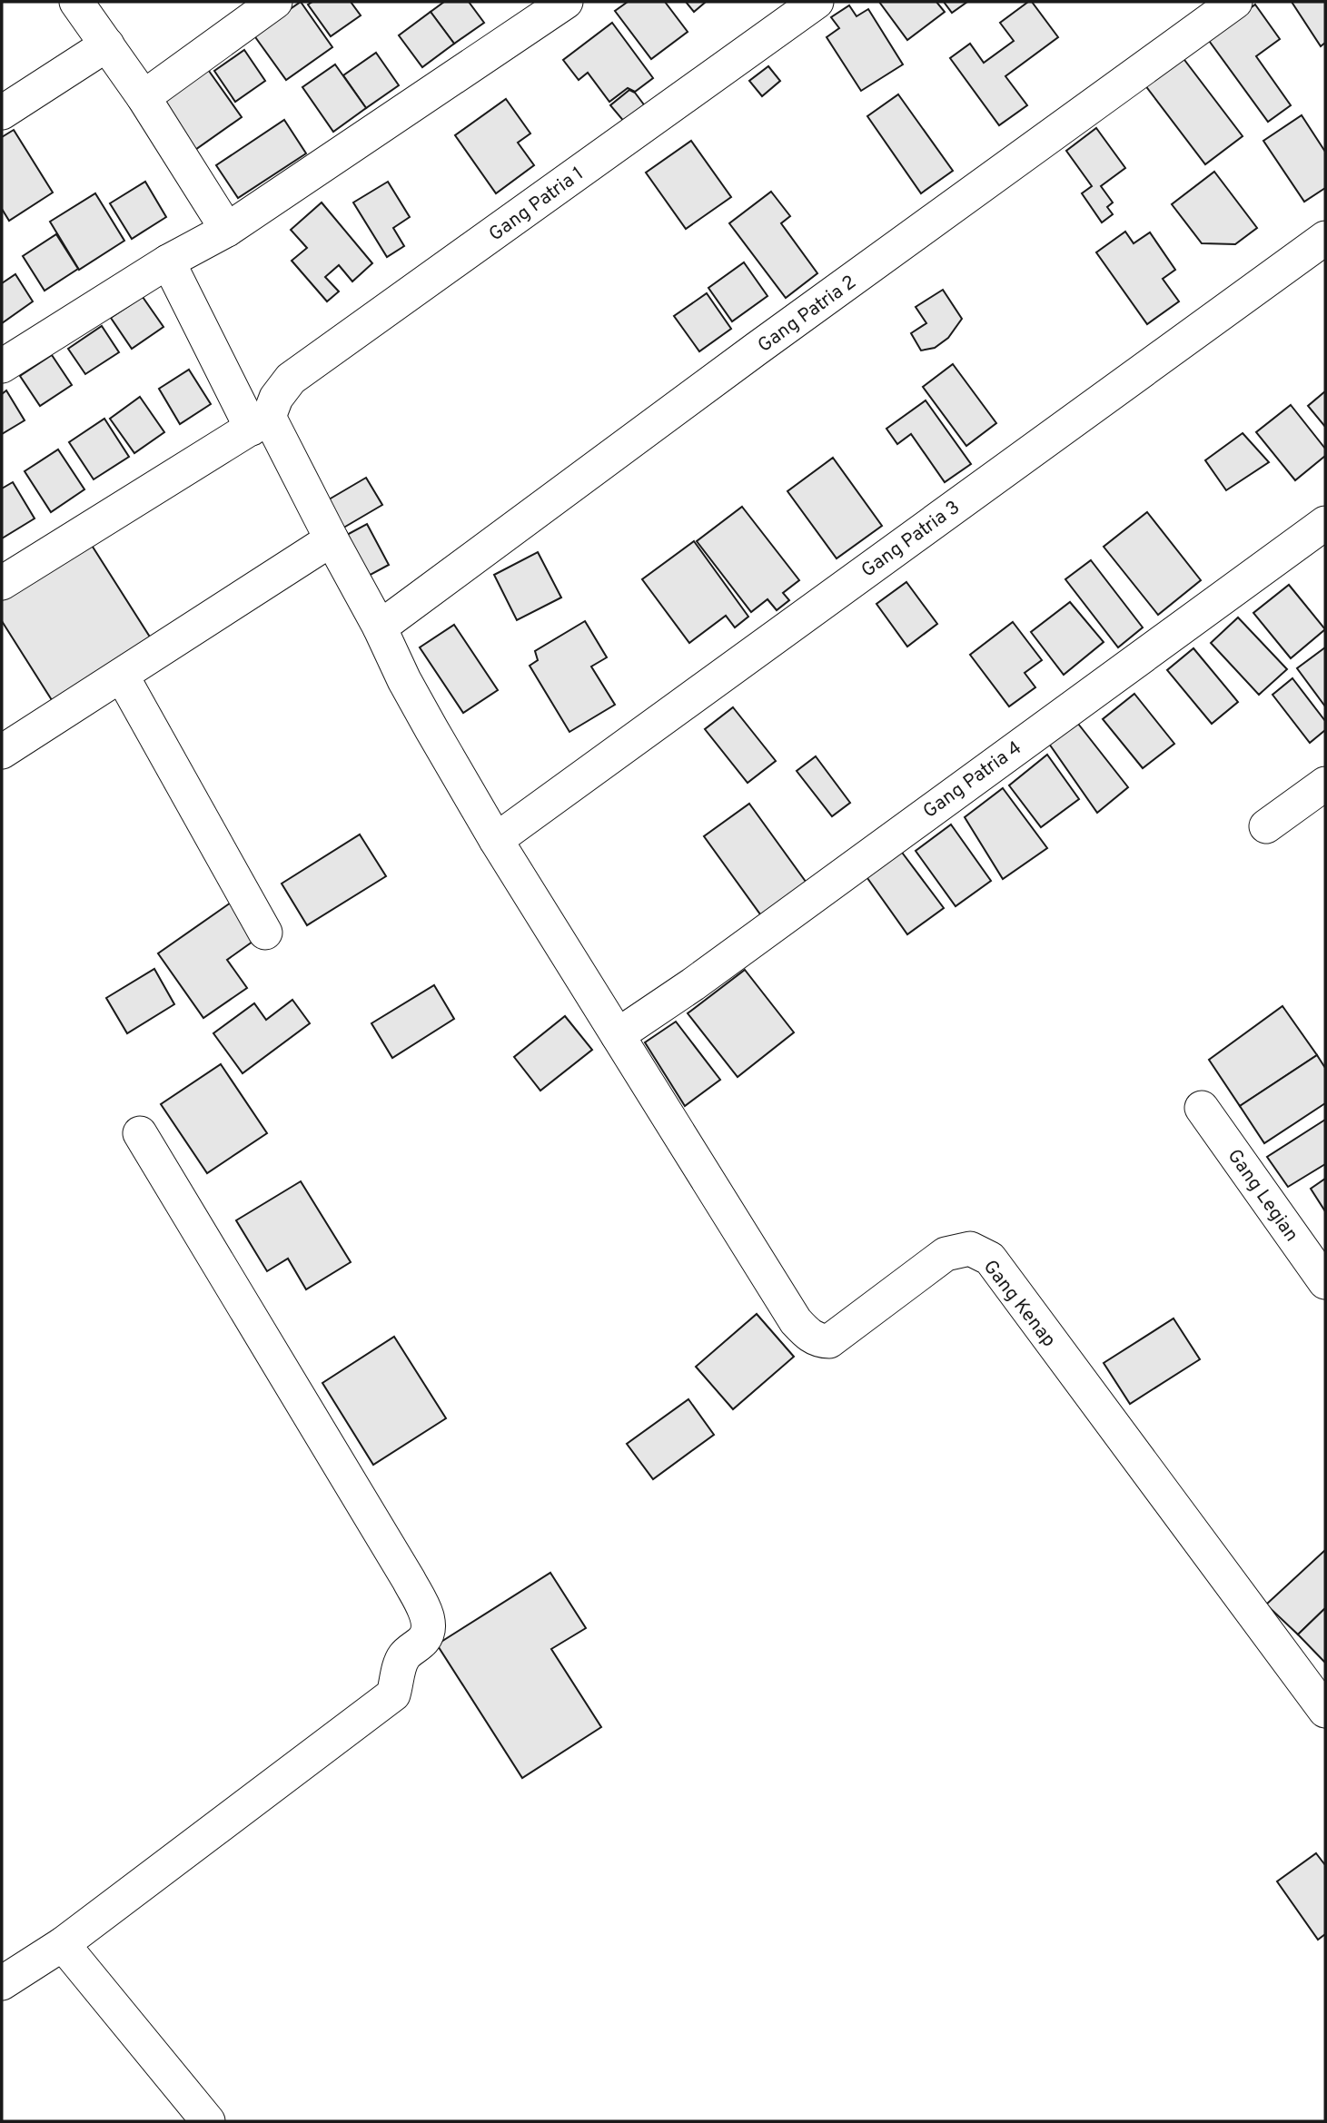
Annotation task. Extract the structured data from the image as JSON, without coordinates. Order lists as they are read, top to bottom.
{
  "streets": {
    "street": [
      "Gang Patria 1",
      "Gang Patria 2",
      "Gang Patria 3",
      "Gang Patria 4",
      "Gang Legian",
      "Gang Kenap"
    ]
  },
  "crossings": [
    ["Gang Patria 1", "Gang Kenap"],
    ["Gang Patria 2", "Gang Kenap"],
    ["Gang Patria 3", "Gang Kenap"],
    ["Gang Patria 4", "Gang Kenap"]
  ]
}
